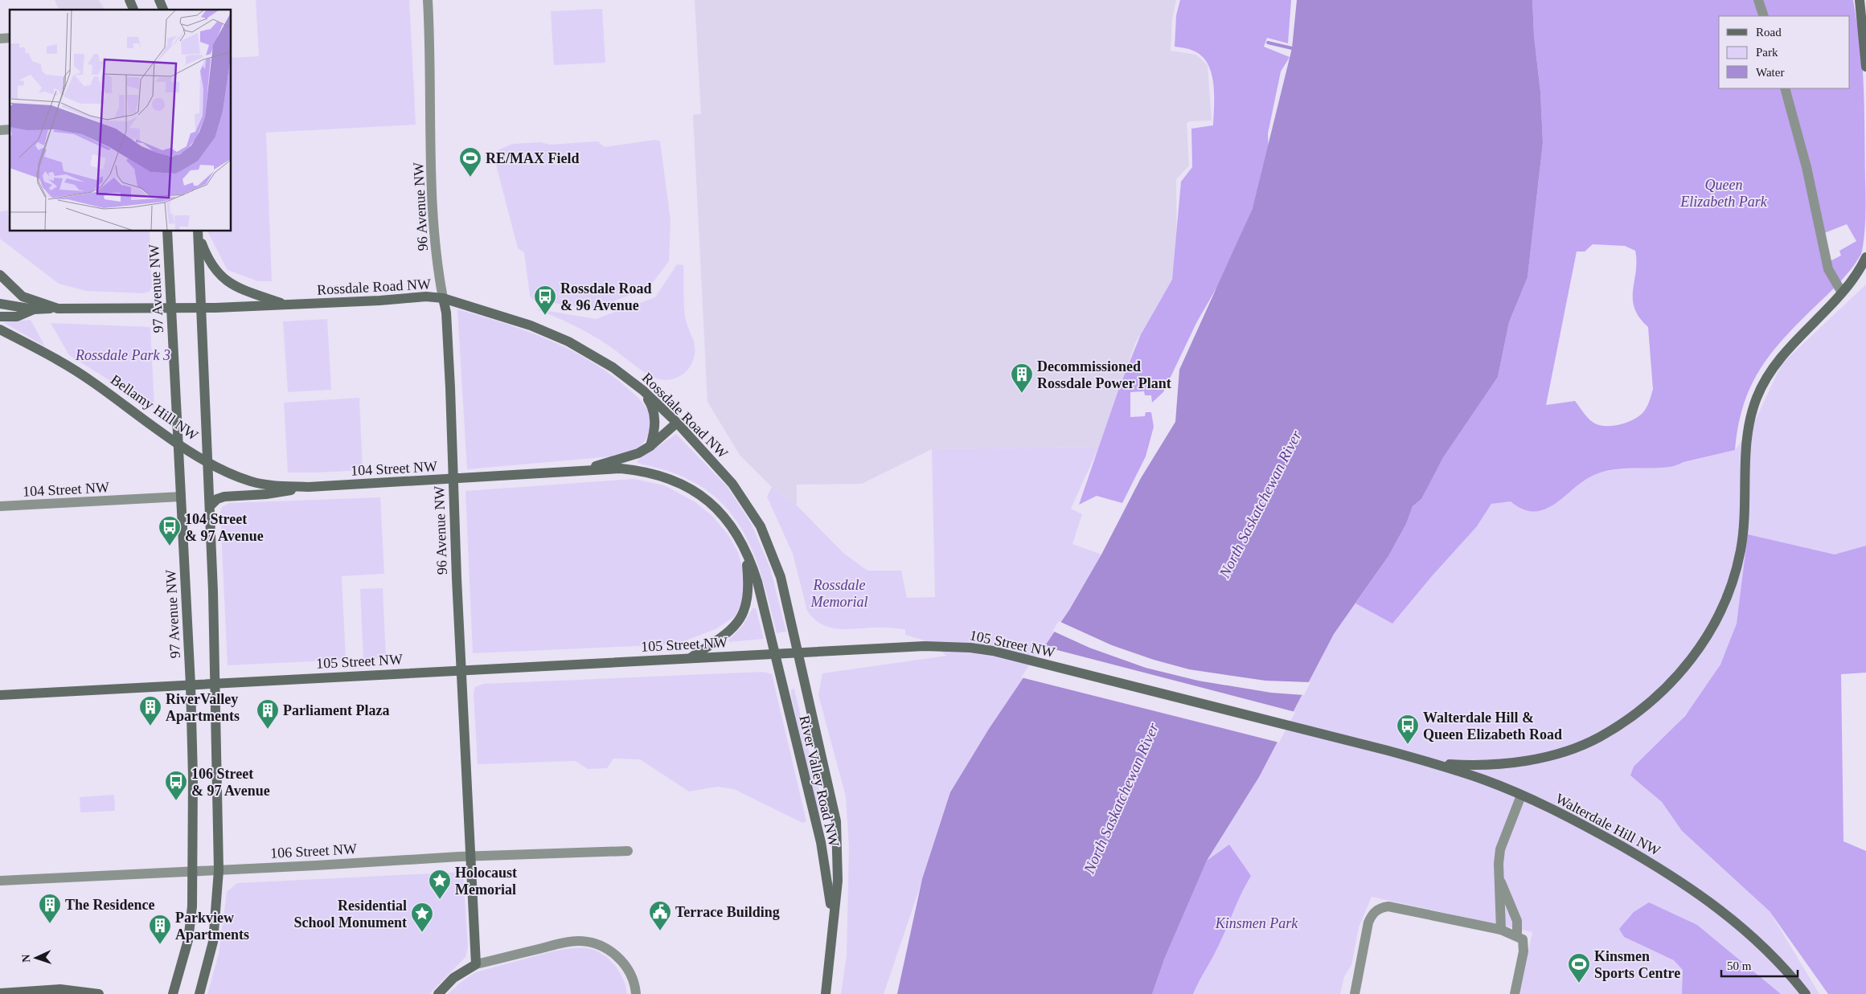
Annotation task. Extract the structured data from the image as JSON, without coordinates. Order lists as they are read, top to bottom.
{
  "streets": {
    "main road": [
      "96 Avenue NW",
      "Rossdale Road NW",
      "97 Avenue NW",
      "Bellamy Hill NW",
      "104 Street NW",
      "105 Street NW",
      "River Valley Road NW",
      "Walterdale Hill NW"
    ],
    "street": ["106 Street NW"]
  },
  "crossings": [
    ["96 Avenue NW", "Rossdale Road NW"],
    ["96 Avenue NW", "104 Street NW"],
    ["96 Avenue NW", "105 Street NW"],
    ["96 Avenue NW", "106 Street NW"],
    ["Rossdale Road NW", "97 Avenue NW"],
    ["Rossdale Road NW", "105 Street NW"],
    ["Rossdale Road NW", "River Valley Road NW"],
    ["97 Avenue NW", "Bellamy Hill NW"],
    ["97 Avenue NW", "104 Street NW"],
    ["97 Avenue NW", "105 Street NW"],
    ["97 Avenue NW", "106 Street NW"],
    ["Bellamy Hill NW", "104 Street NW"],
    ["105 Street NW", "River Valley Road NW"],
    ["105 Street NW", "Walterdale Hill NW"]
  ],
  "water": ["North Saskatchewan River"],
  "parks": [
    "Queen Elizabeth Park",
    "Rossdale Park 3",
    "Rossdale Memorial",
    "Kinsmen Park"
  ],
  "places": {
    "sports": ["RE/MAX Field", "Kinsmen Sports Centre"],
    "bus stop": [
      "Rossdale Road & 96 Avenue",
      "104 Street & 97 Avenue",
      "Walterdale Hill & Queen Elizabeth Road",
      "106 Street & 97 Avenue"
    ],
    "building": [
      "Decommissioned Rossdale Power Plant",
      "RiverValley Apartments",
      "Parliament Plaza",
      "The Residence",
      "Parkview Apartments"
    ],
    "place": ["Holocaust Memorial", "Residential School Monument"],
    "public building": ["Terrace Building"]
  },
  "legend": ["Road", "Park", "Water"],
  "scale_bar": "50 m",
  "north": "left"
}
